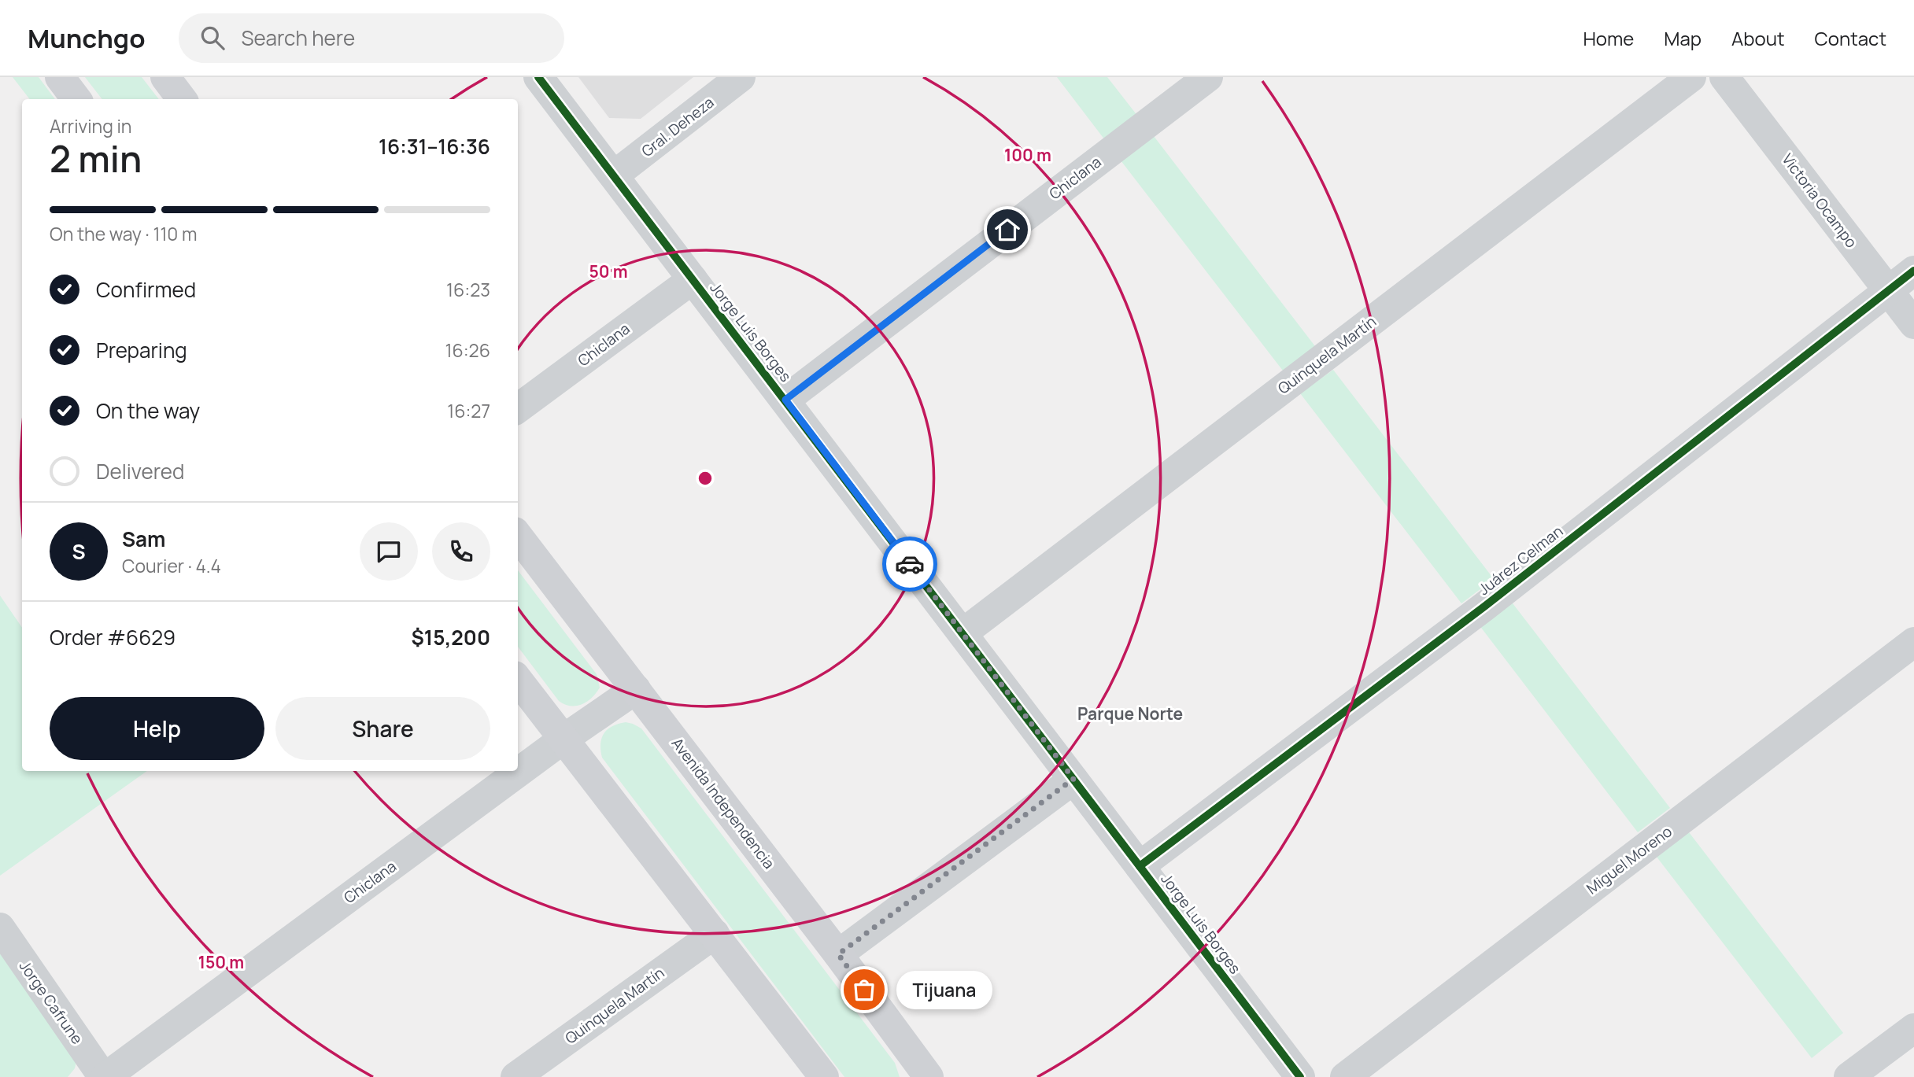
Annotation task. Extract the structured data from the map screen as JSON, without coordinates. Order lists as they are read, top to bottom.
{
  "streets": {
    "main road": ["Avenida Independencia"],
    "street": [
      "Gral. Deheza",
      "Chiclana",
      "Victoria Ocampo",
      "Jorge Luis Borges",
      "Quinquela Martín",
      "Juárez Celman",
      "Miguel Moreno",
      "Jorge Cafrune"
    ]
  },
  "crossings": [
    ["Gral. Deheza", "Jorge Luis Borges"],
    ["Chiclana", "Jorge Luis Borges"],
    ["Chiclana", "Avenida Independencia"],
    ["Chiclana", "Jorge Cafrune"],
    ["Victoria Ocampo", "Juárez Celman"],
    ["Jorge Luis Borges", "Quinquela Martín"],
    ["Jorge Luis Borges", "Juárez Celman"]
  ],
  "districts": ["Parque Norte"],
  "places": ["Tijuana"],
  "page": {
    "header": "Munchgo",
    "search": "Search here",
    "nav": [
      "Home",
      "Map",
      "About",
      "Contact"
    ],
    "heading": ["2 min", "Arriving in", "16:31–16:36"],
    "panel": [
      "Sam",
      "Courier · 4.4",
      "Order #6629",
      "$15,200"
    ],
    "bar": "On the way · 110 m",
    "list": [
      ["Confirmed", "16:23"],
      ["Preparing", "16:26"],
      ["On the way", "16:27"],
      "Delivered"
    ],
    "round": "S",
    "buttons": ["Help", "Share"],
    "bubble": "Tijuana"
  },
  "rings": ["100 m", "50 m", "150 m"]
}
